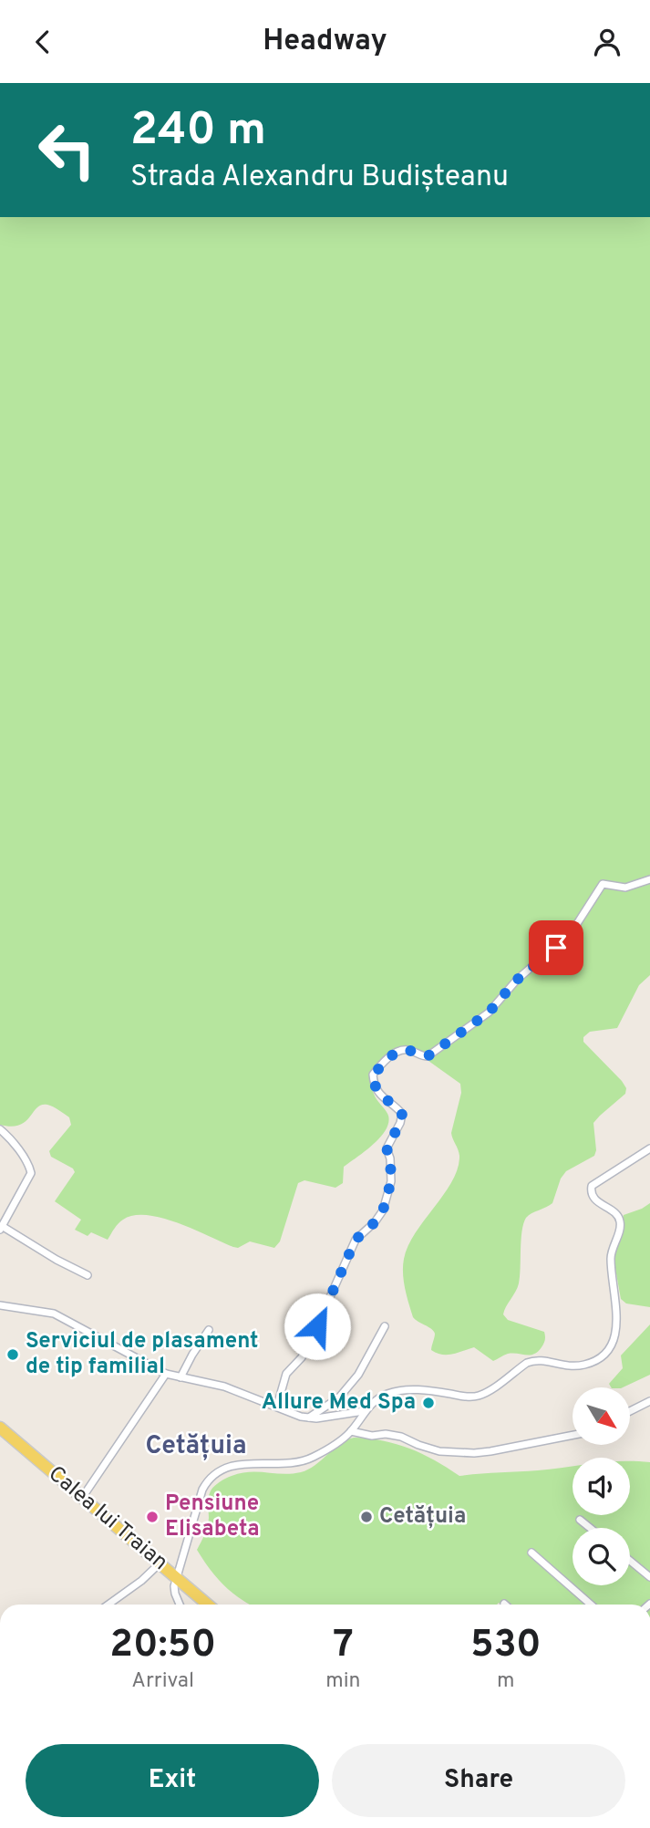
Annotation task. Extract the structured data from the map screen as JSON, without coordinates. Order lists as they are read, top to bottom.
{
  "streets": {
    "main road": ["Calea lui Traian"]
  },
  "districts": ["Cetățuia"],
  "places": [
    "Serviciul de plasament de tip familial",
    "Allure Med Spa",
    "Pensiune Elisabeta",
    "Cetățuia"
  ],
  "north": "bottom right",
  "page": {
    "header": "Headway",
    "turn": ["240 m", "Strada Alexandru Budișteanu"],
    "eta": [
      "20:50",
      "Arrival",
      "7",
      "min",
      "530",
      "m"
    ],
    "buttons": ["Exit", "Share"]
  }
}
